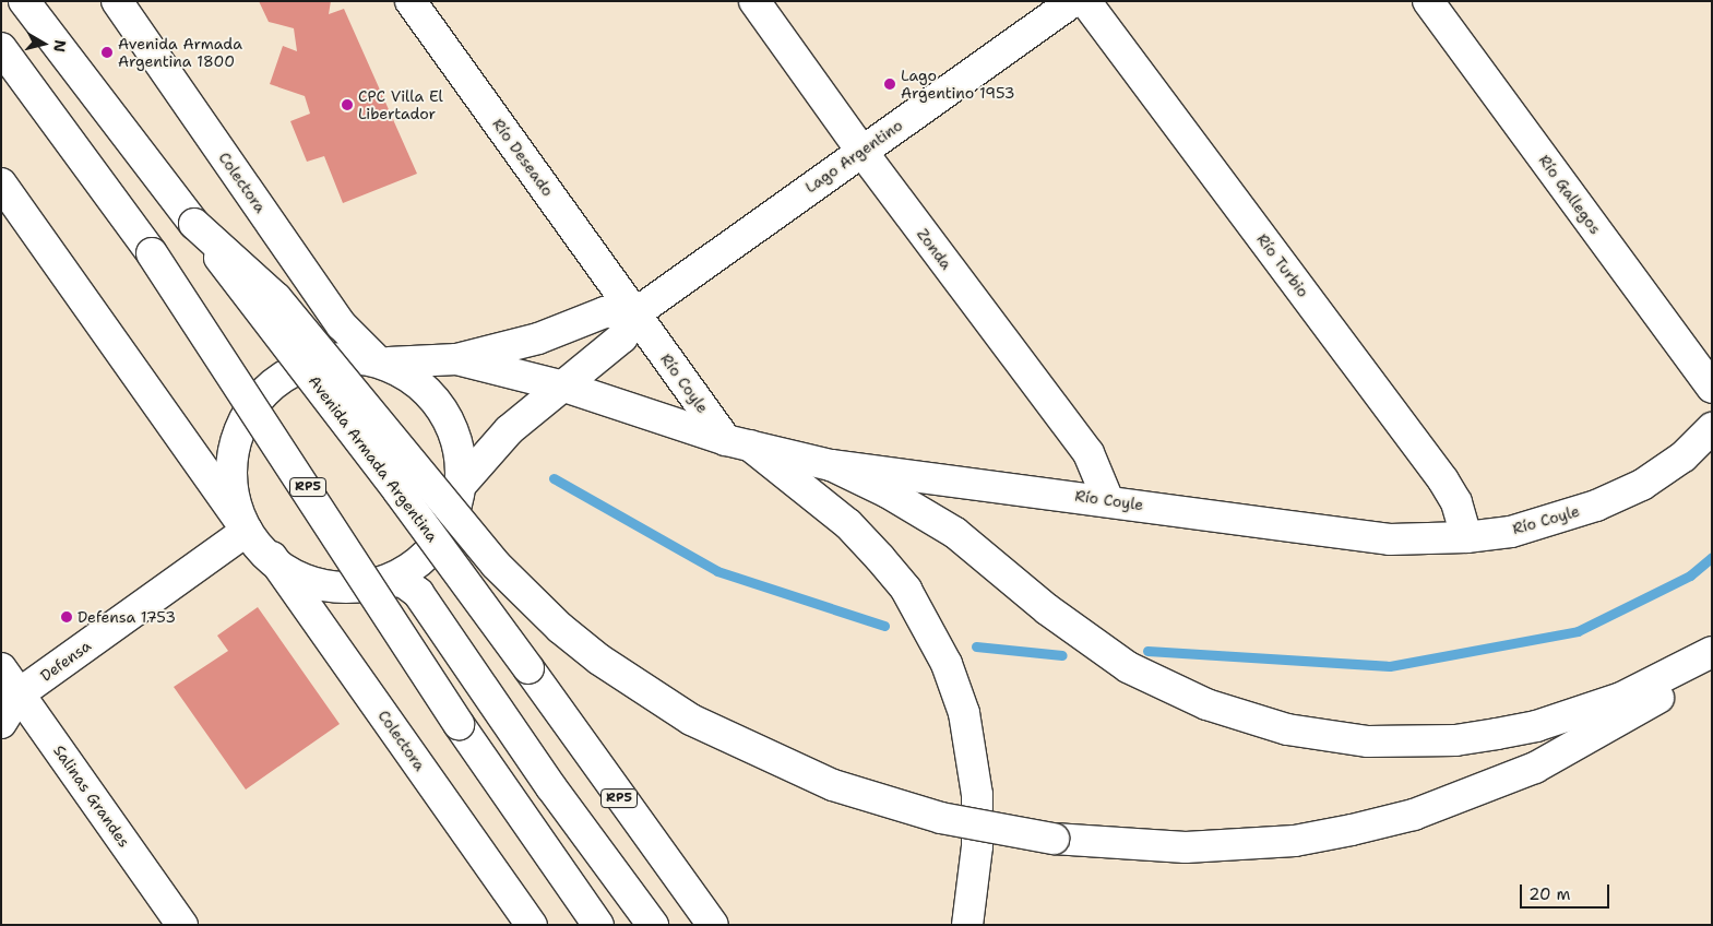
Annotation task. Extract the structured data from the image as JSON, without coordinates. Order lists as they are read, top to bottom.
{
  "streets": {
    "main road": [
      "Lago Argentino",
      "Río Deseado",
      "Colectora",
      "Río Gallegos",
      "Zonda",
      "Río Turbio",
      "Río Coyle",
      "Avenida Armada Argentina",
      "RP5",
      "Defensa",
      "Salinas Grandes"
    ]
  },
  "crossings": [
    ["Lago Argentino", "Río Deseado"],
    ["Lago Argentino", "Colectora"],
    ["Lago Argentino", "Zonda"],
    ["Lago Argentino", "Río Coyle"],
    ["Lago Argentino", "Defensa"],
    ["Río Deseado", "Río Coyle"],
    ["Zonda", "Río Coyle"],
    ["Río Turbio", "Río Coyle"],
    ["Defensa", "Salinas Grandes"]
  ],
  "places": [
    "Avenida Armada Argentina 1800",
    "Lago Argentino 1953",
    "CPC Villa El Libertador",
    "Defensa 1753"
  ],
  "scale_bar": "20 m",
  "north": "right"
}
